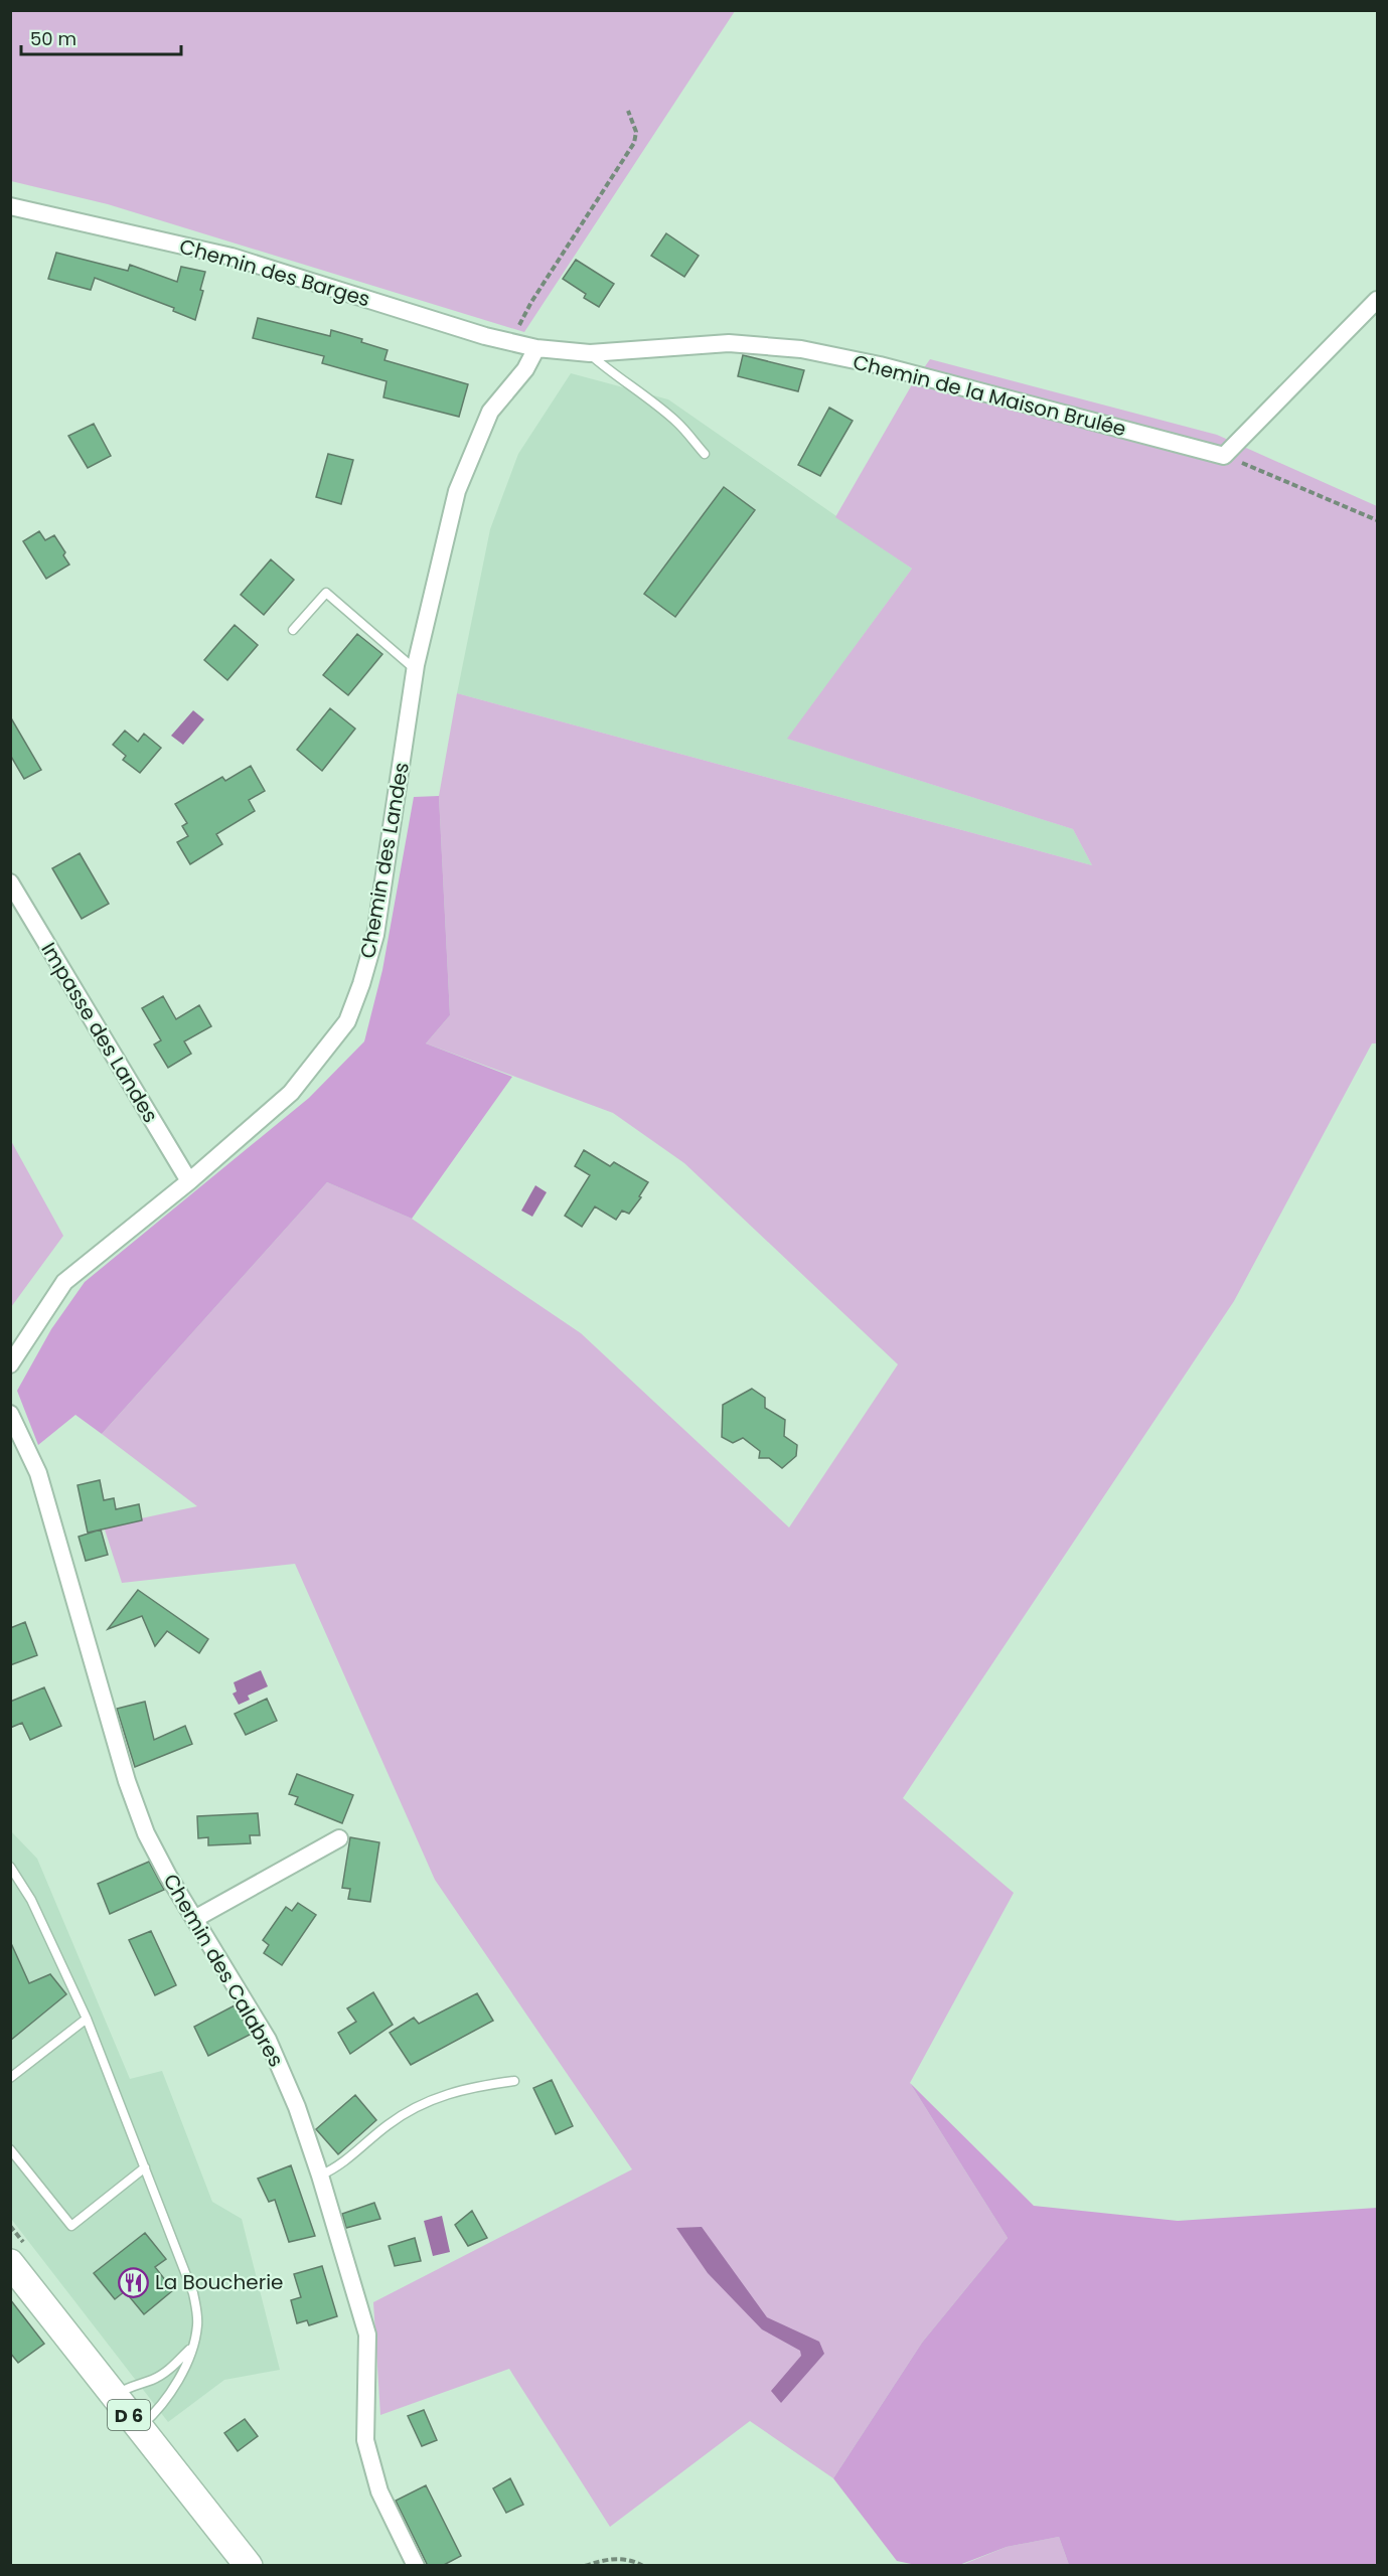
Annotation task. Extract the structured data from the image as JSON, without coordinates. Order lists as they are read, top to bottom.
{
  "streets": {
    "main road": ["D 6"],
    "street": [
      "Chemin des Barges",
      "Chemin de la Maison Brulée",
      "Chemin des Landes",
      "Impasse des Landes",
      "Chemin des Calabres"
    ]
  },
  "crossings": [
    ["Chemin des Barges", "Chemin de la Maison Brulée"],
    ["Chemin des Barges", "Chemin des Landes"],
    ["Chemin de la Maison Brulée", "Chemin des Landes"],
    ["Chemin des Landes", "Impasse des Landes"]
  ],
  "places": {
    "restaurant": ["La Boucherie"]
  },
  "scale_bar": "50 m"
}
